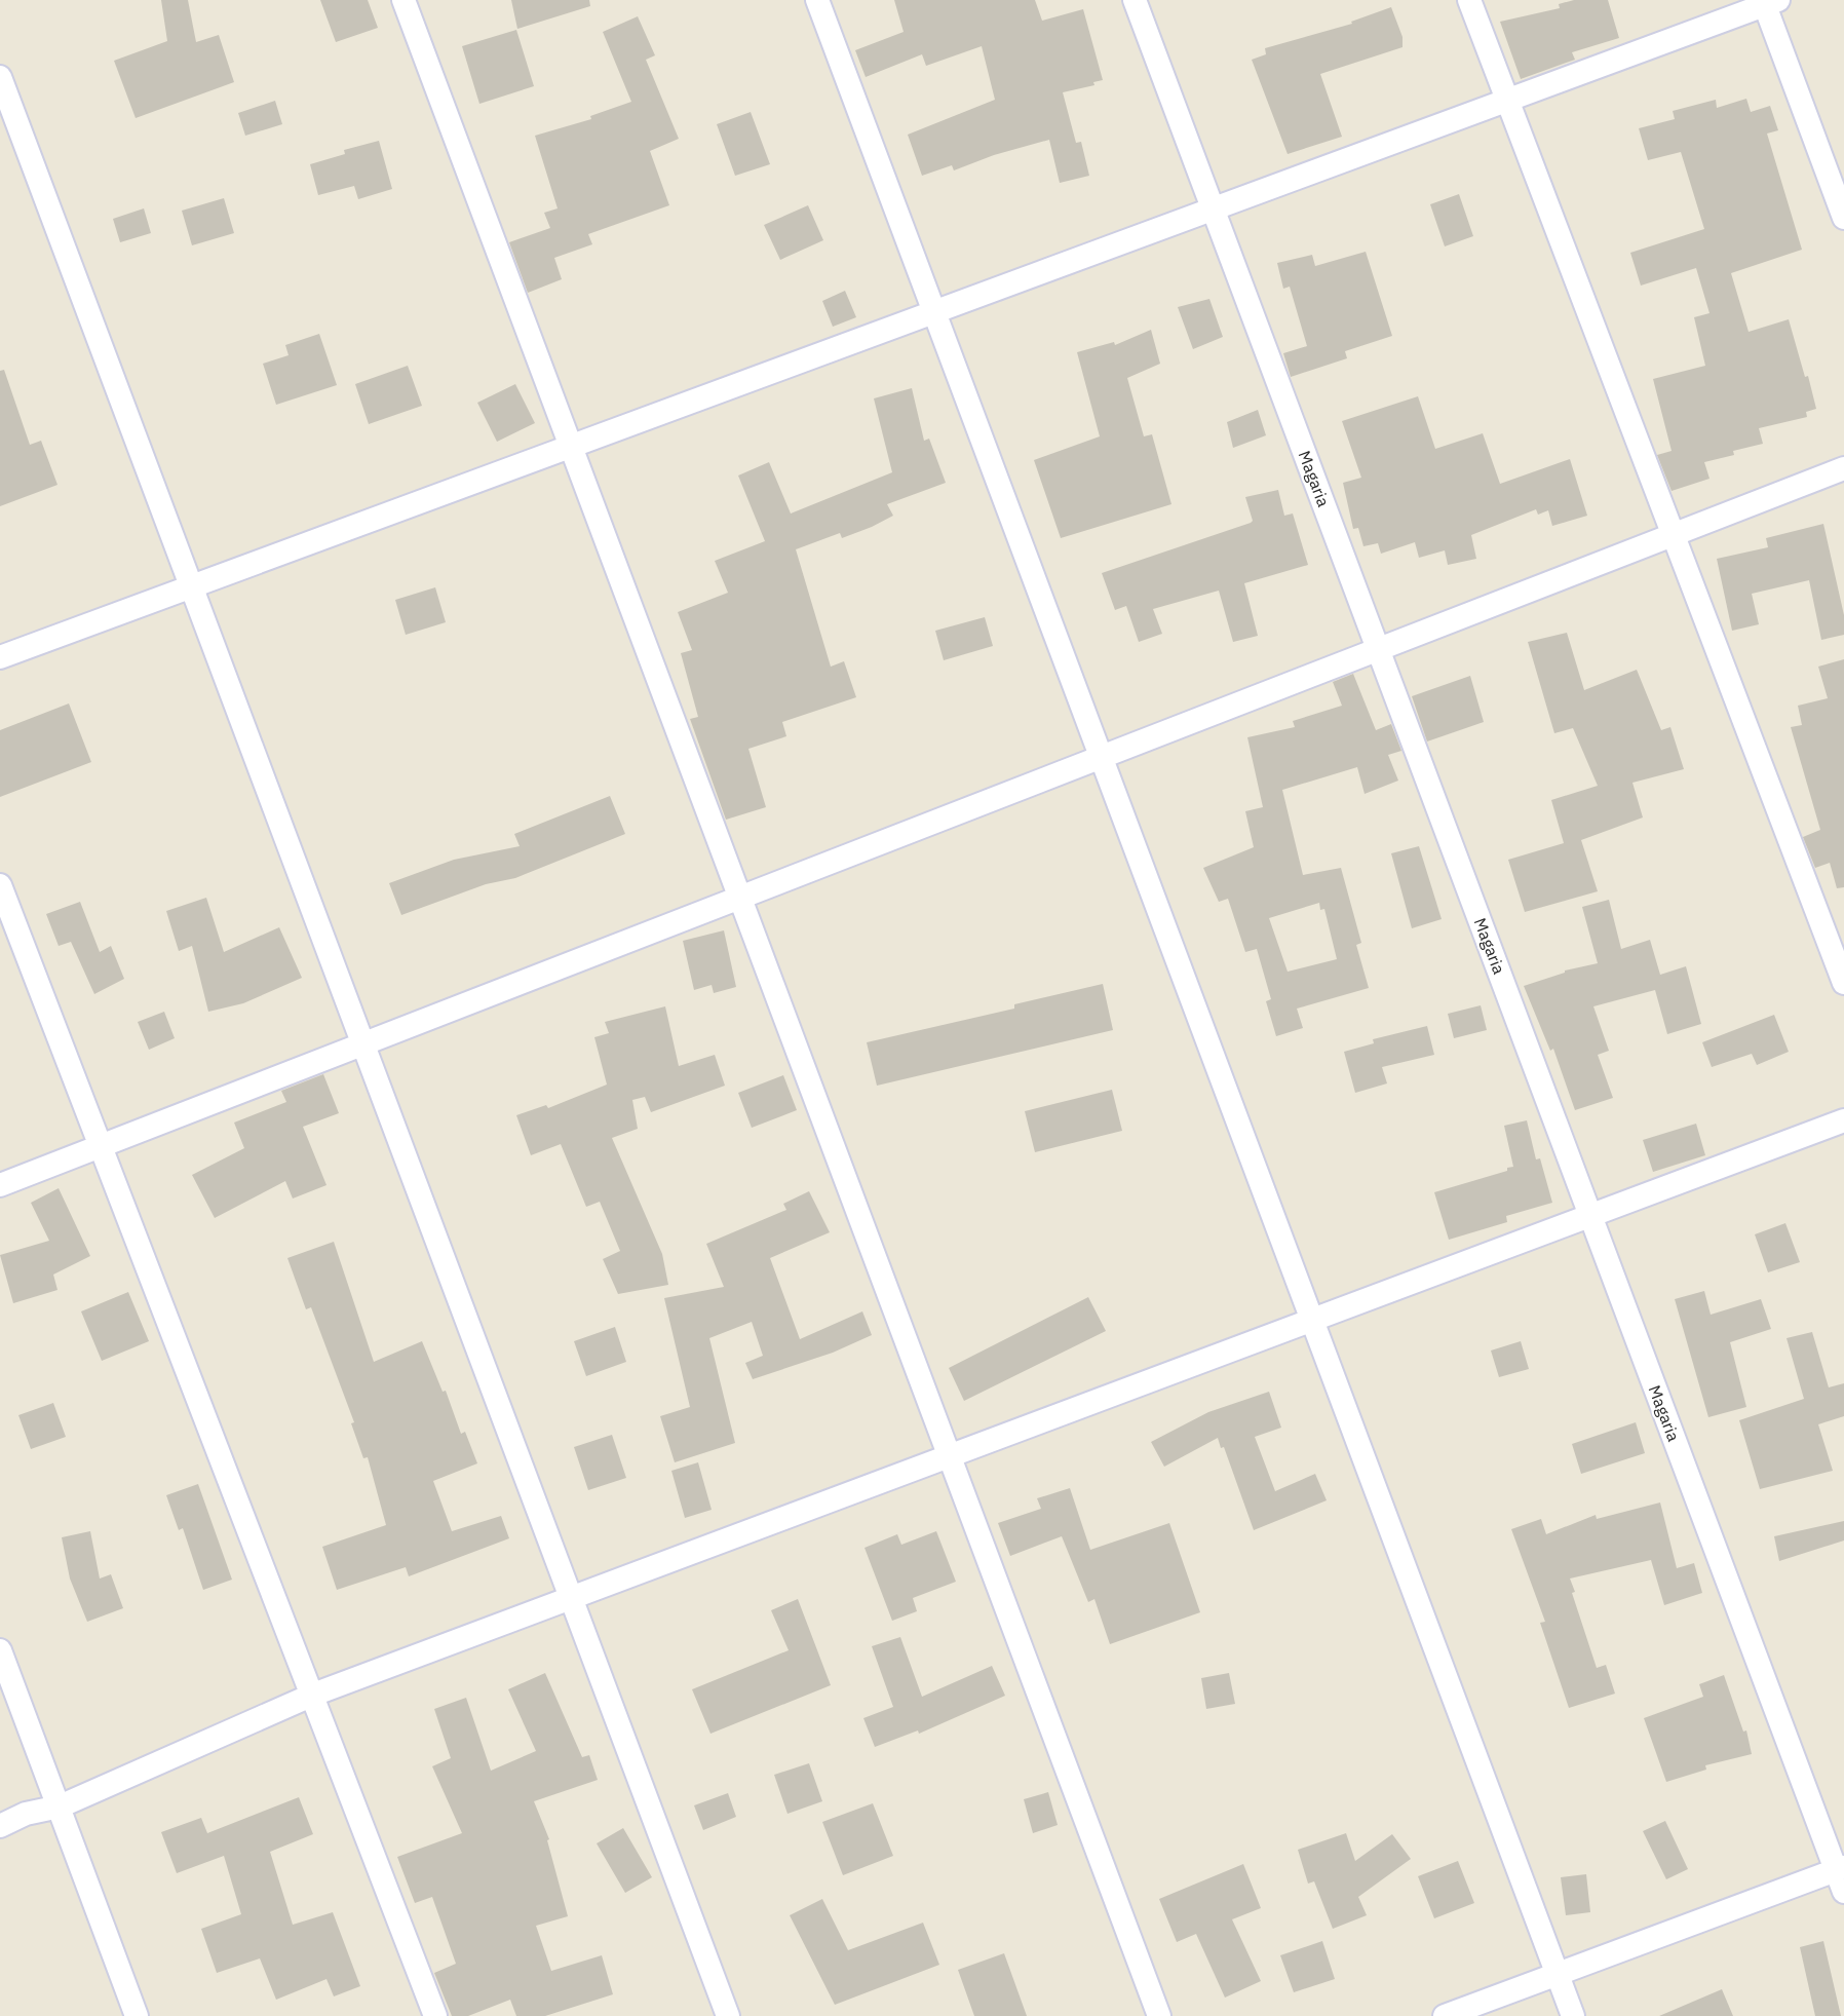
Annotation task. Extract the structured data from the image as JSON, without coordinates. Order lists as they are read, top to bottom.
{
  "streets": {
    "street": ["Magaria"]
  }
}
